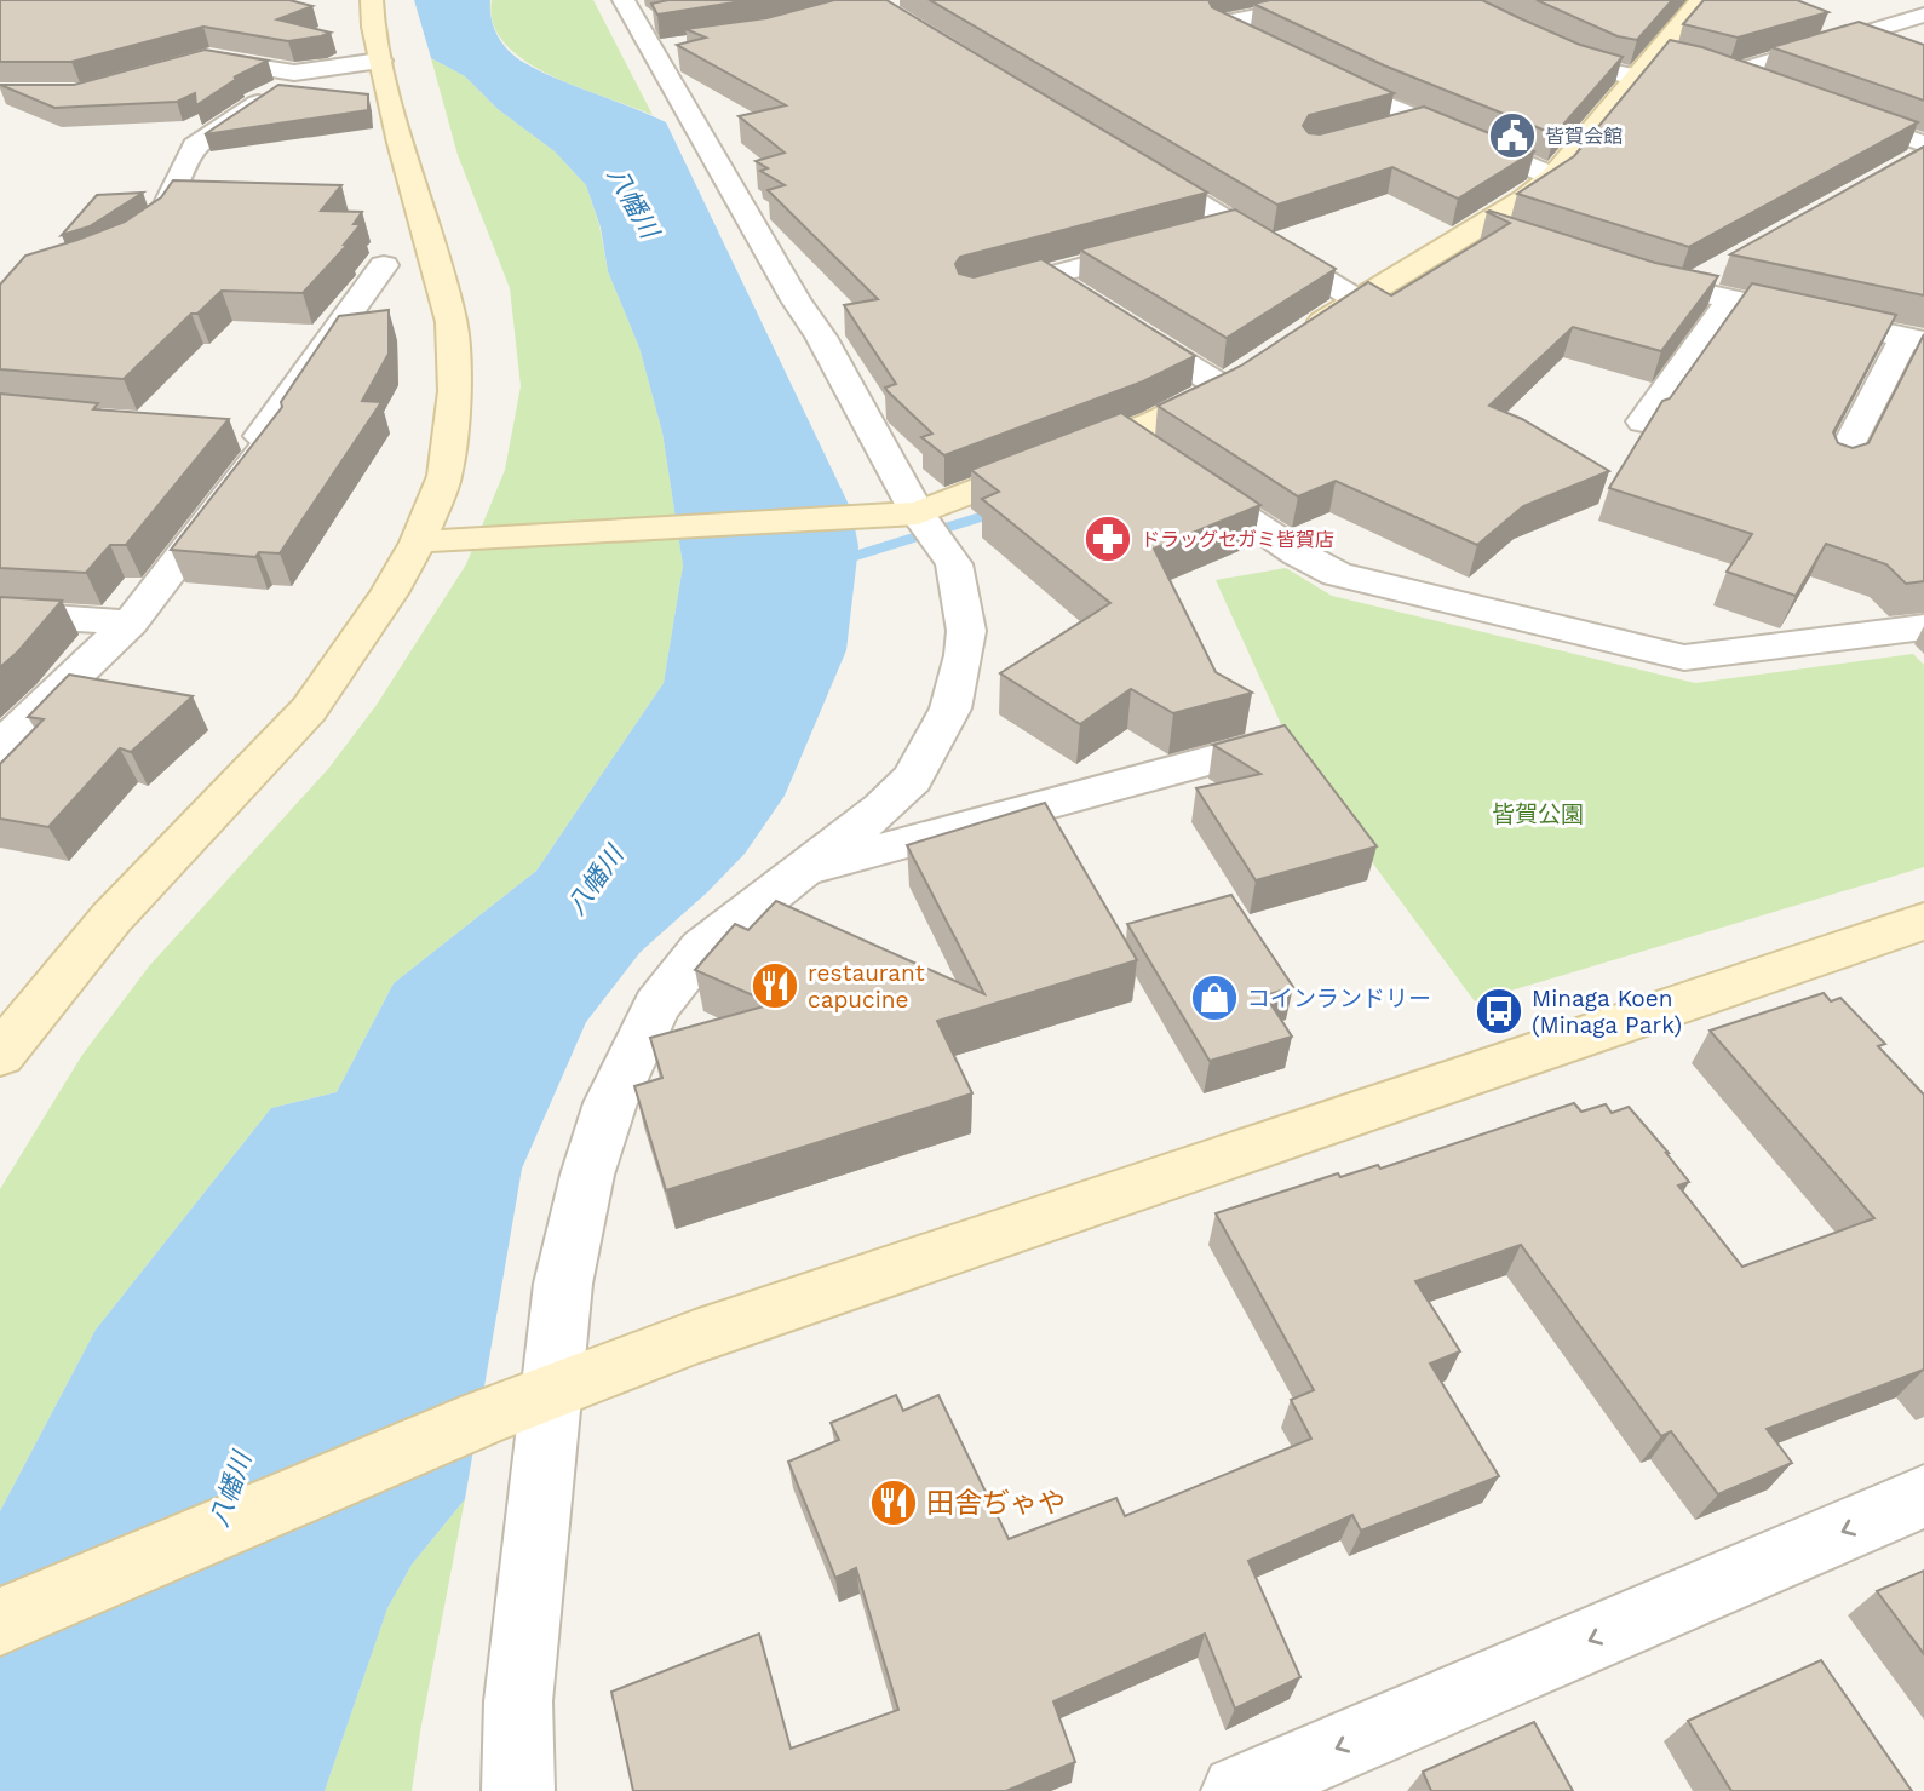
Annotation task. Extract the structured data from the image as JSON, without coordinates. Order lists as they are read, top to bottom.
{
  "water": ["八幡川"],
  "parks": ["皆賀公園"],
  "places": {
    "public building": ["皆賀会館"],
    "pharmacy": ["ドラッグセガミ皆賀店"],
    "restaurant": ["restaurant capucine", "田舎ぢゃや"],
    "shop": ["コインランドリー"],
    "bus stop": ["Minaga Koen (Minaga Park)"]
  }
}
